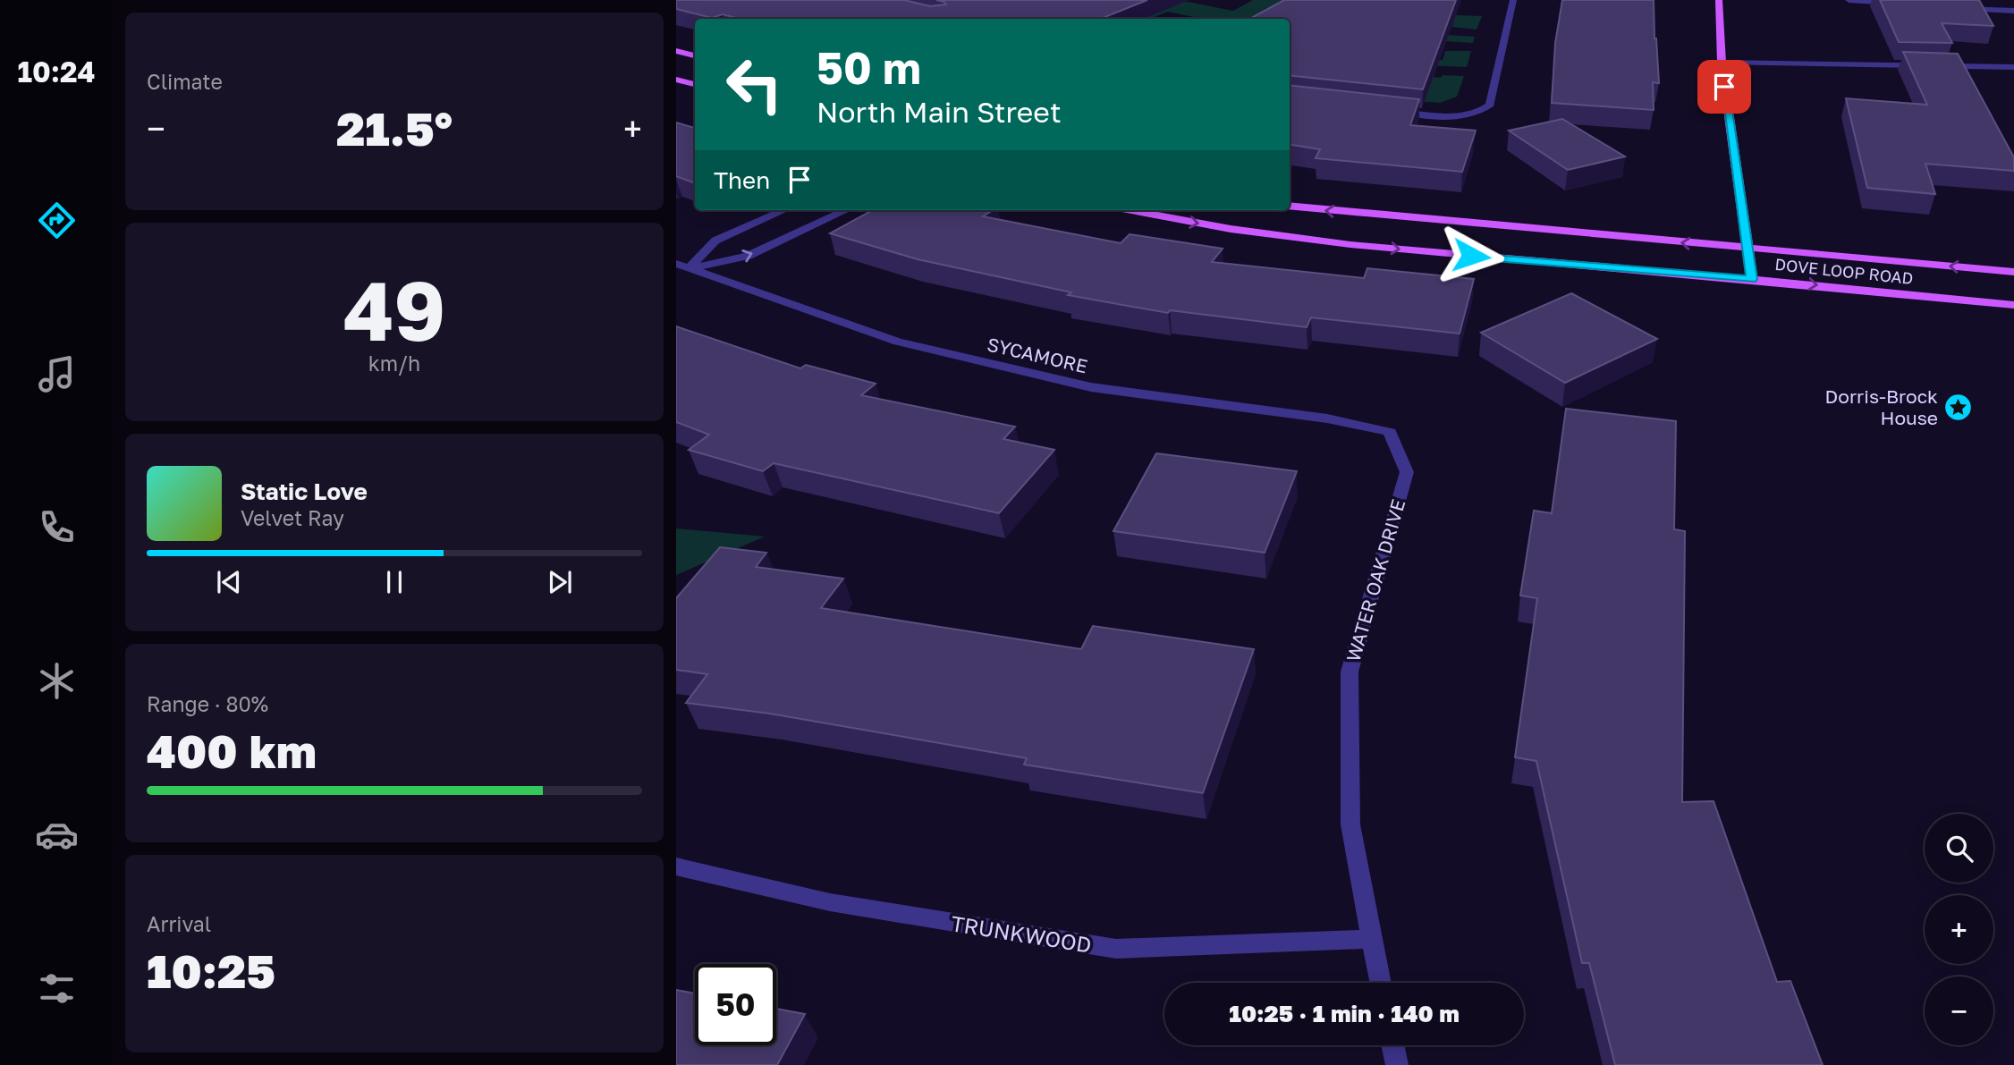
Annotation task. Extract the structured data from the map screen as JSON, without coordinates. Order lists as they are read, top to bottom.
{
  "streets": {
    "main road": ["DOVE LOOP ROAD"],
    "street": ["SYCAMORE", "WATER OAK DRIVE", "TRUNKWOOD"]
  },
  "crossings": [
    ["SYCAMORE", "WATER OAK DRIVE"],
    ["WATER OAK DRIVE", "TRUNKWOOD"]
  ],
  "places": {
    "place": ["Dorris-Brock House"]
  },
  "page": {
    "tabs": "10:24",
    "tile": [
      "Climate",
      ["49", "km/h"],
      ["Range · 80%", "400 km"],
      ["Arrival", "10:25"]
    ],
    "turn": ["50 m", "North Main Street"],
    "heat": ["−", "21.5°", "+"],
    "then": "Then",
    "song": ["Static Love", "Velvet Ray"],
    "map_buttons": ["+", "−"],
    "limit": "50",
    "trip": "10:25 · 1 min · 140 m"
  }
}
